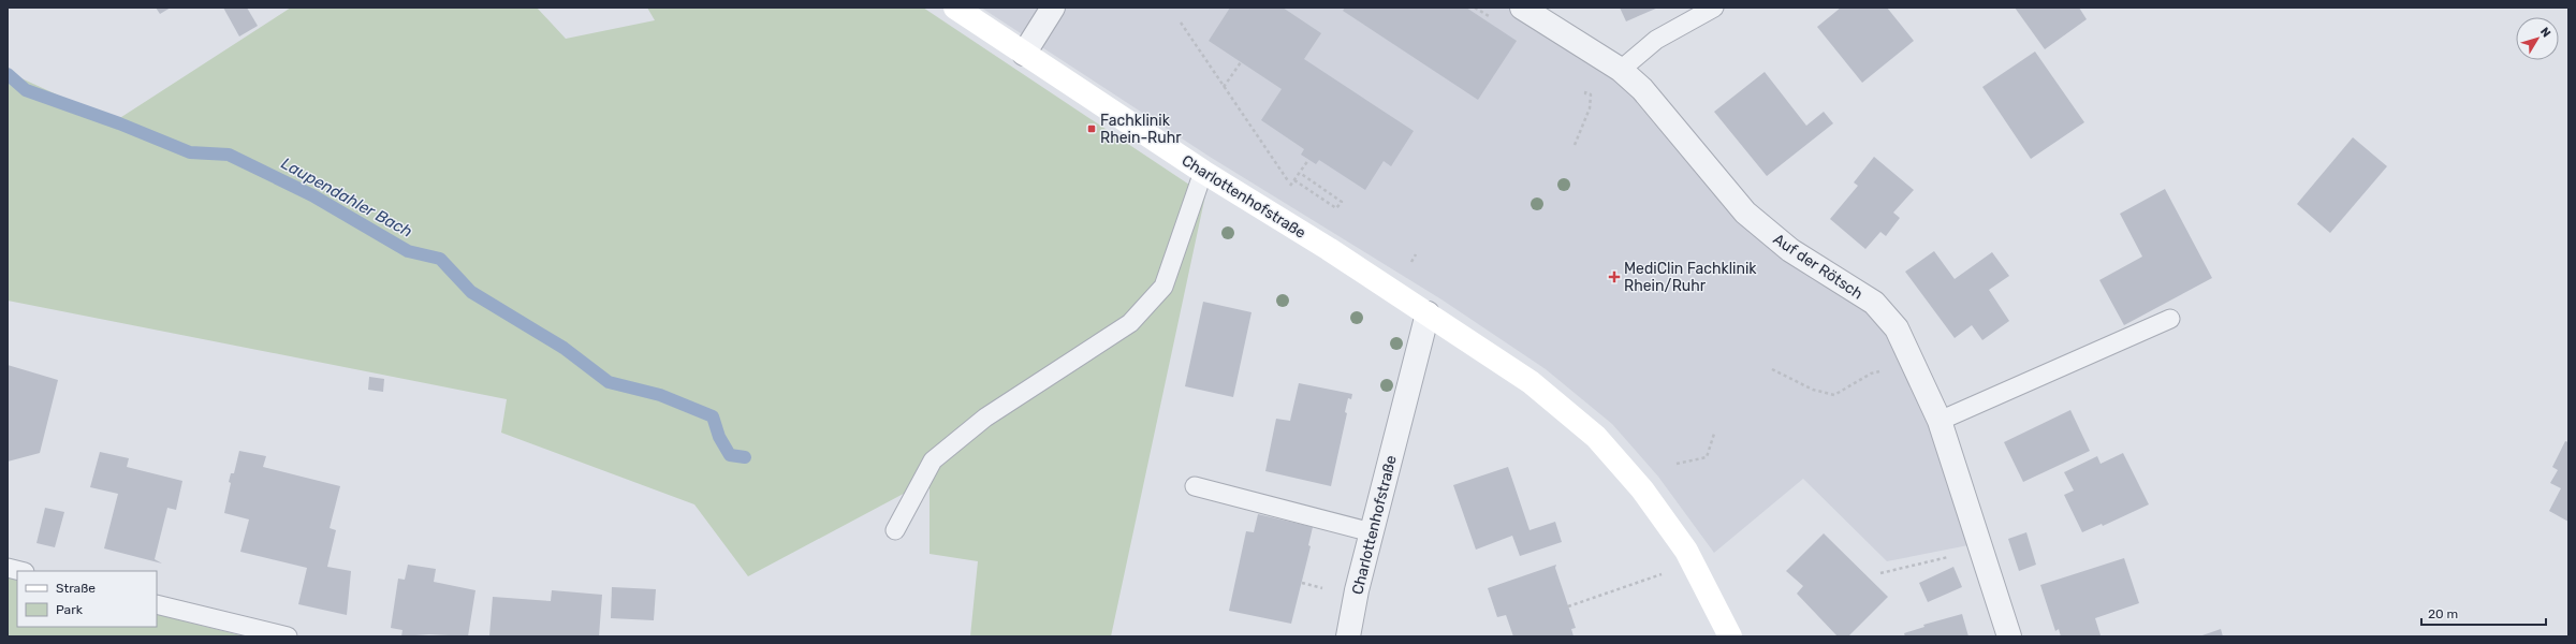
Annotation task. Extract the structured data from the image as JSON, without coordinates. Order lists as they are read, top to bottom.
{
  "streets": {
    "main road": ["Charlottenhofstraße"],
    "street": ["Auf der Rötsch"]
  },
  "water": ["Laupendahler Bach"],
  "places": {
    "transit": ["Fachklinik Rhein-Ruhr"],
    "health": ["MediClin Fachklinik Rhein/Ruhr"]
  },
  "legend": ["Straße", "Park"],
  "scale_bar": "20 m",
  "north": "top right"
}
